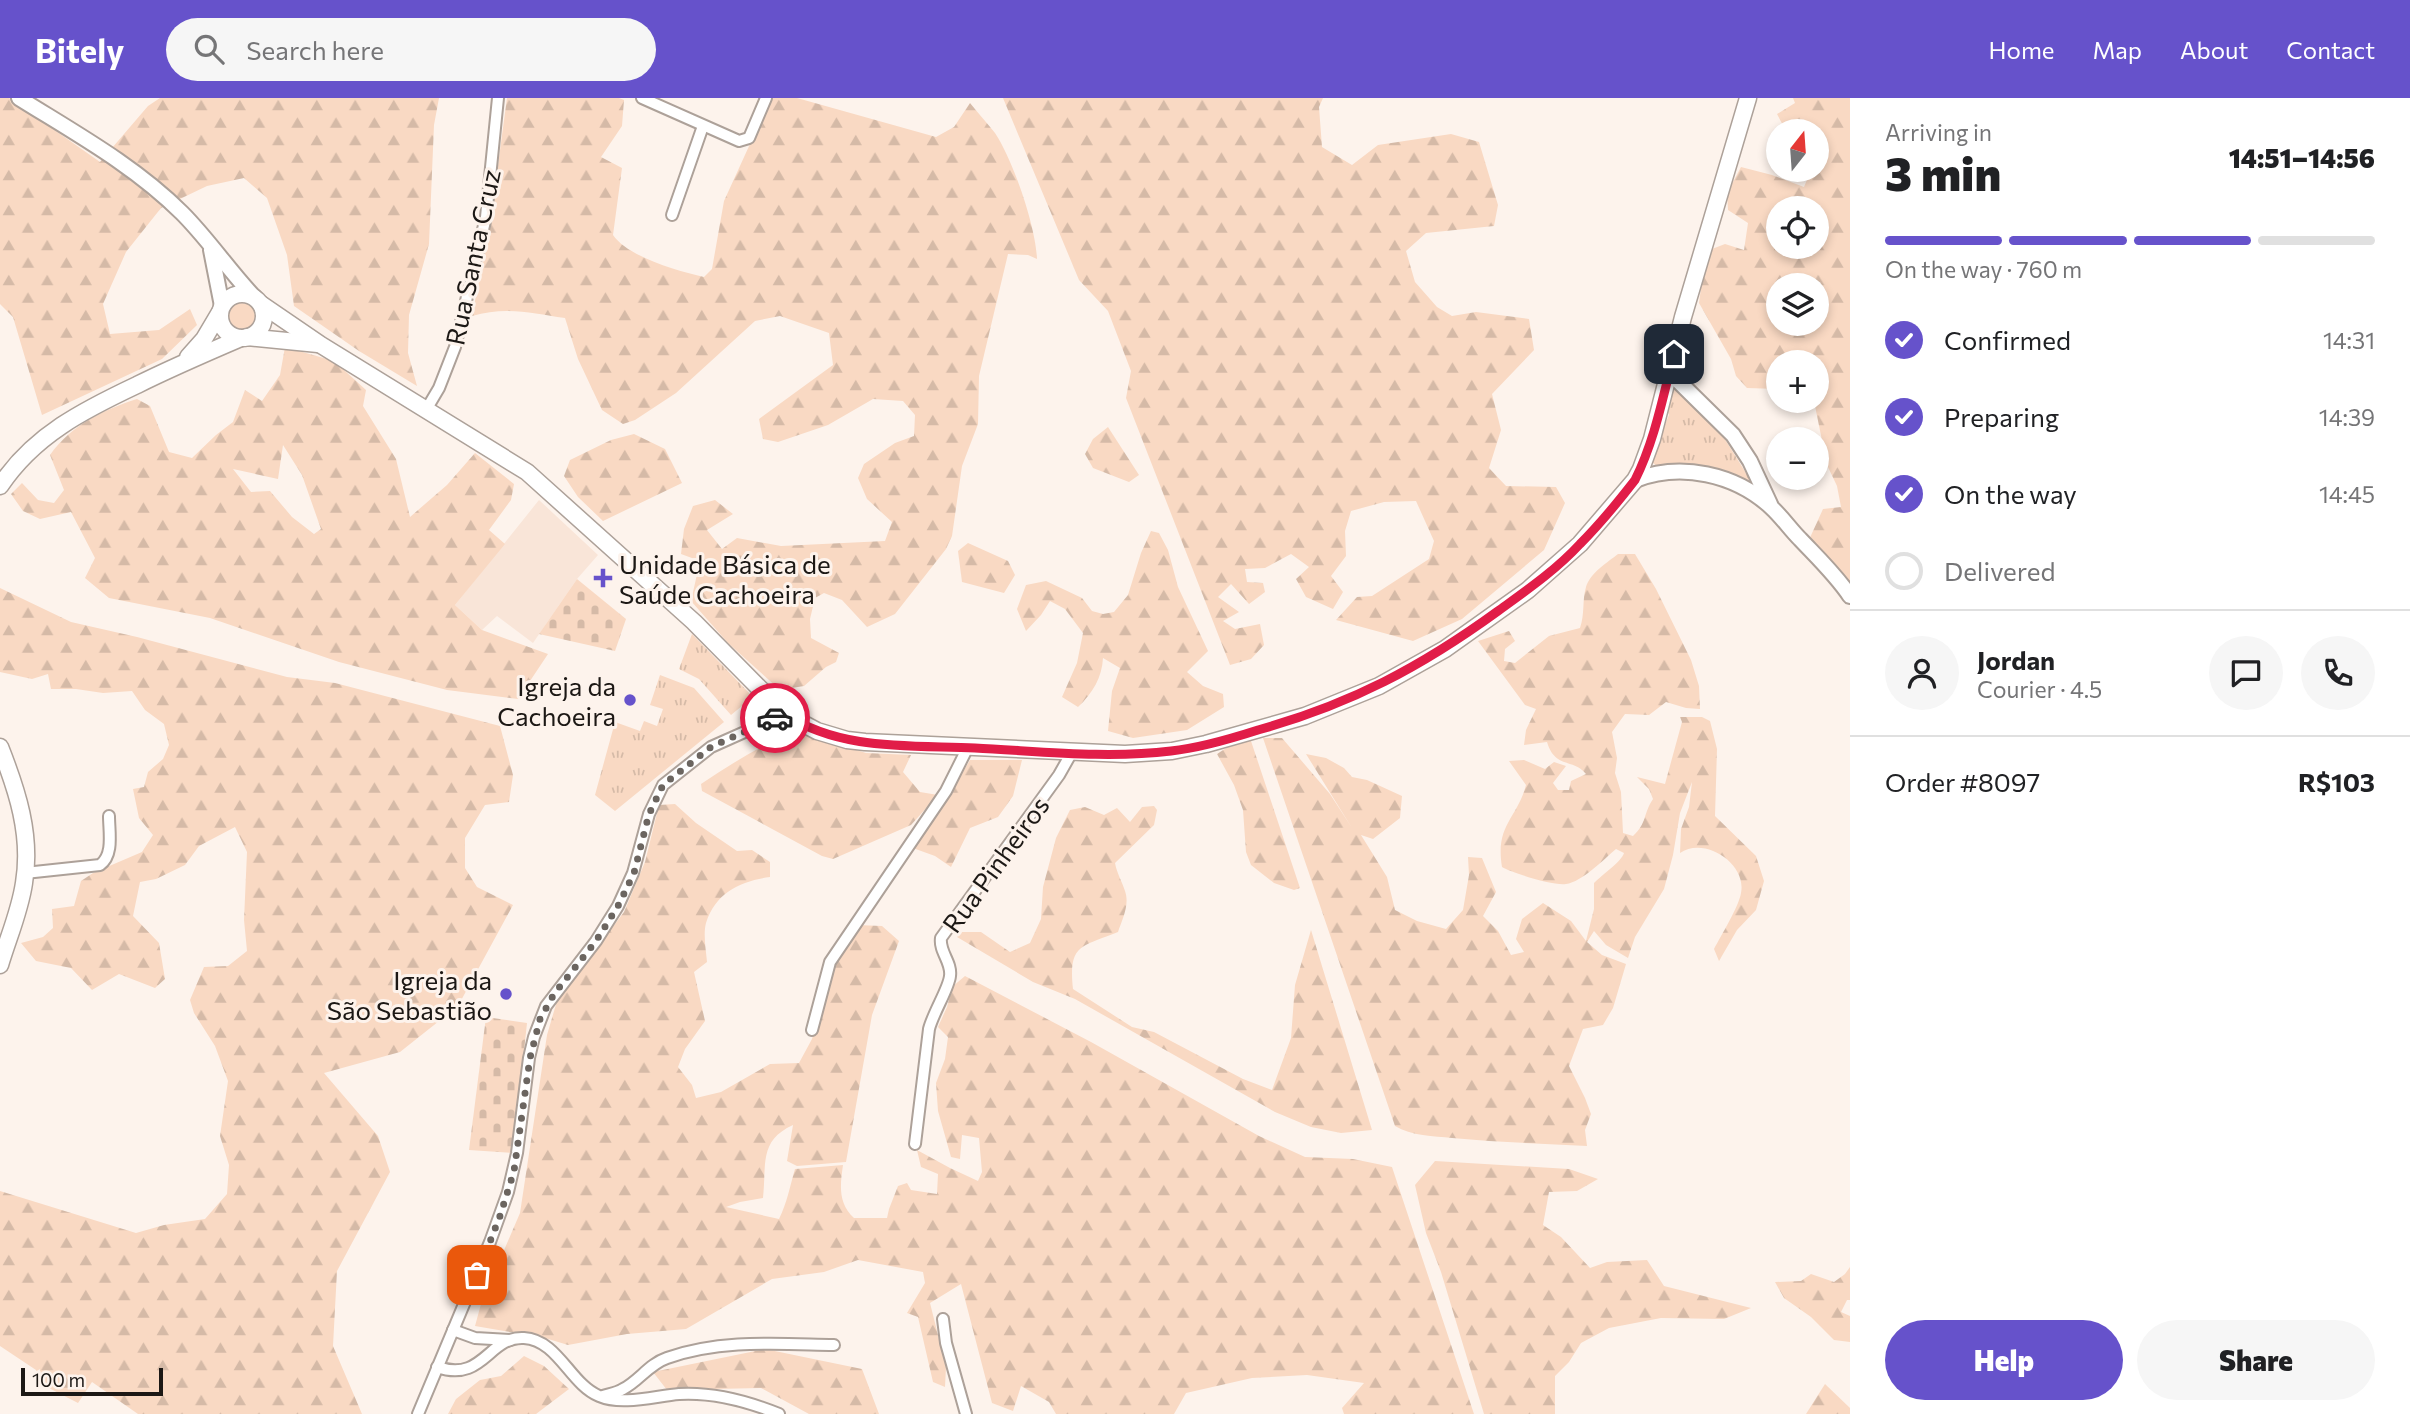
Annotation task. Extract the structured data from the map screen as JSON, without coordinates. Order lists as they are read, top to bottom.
{
  "streets": {
    "street": ["Rua Santa Cruz", "Rua Pinheiros"]
  },
  "places": {
    "health": ["Unidade Básica de Saúde Cachoeira"],
    "other": ["Igreja da Cachoeira", "Igreja da São Sebastião"]
  },
  "scale_bar": "100 m",
  "north": "top",
  "page": {
    "header": "Bitely",
    "search": "Search here",
    "nav": [
      "Home",
      "Map",
      "About",
      "Contact"
    ],
    "heading": ["3 min", "Arriving in", "14:51–14:56"],
    "panel": [
      "Jordan",
      "Courier · 4.5",
      "Order #8097",
      "R$103"
    ],
    "map_buttons": ["+", "−"],
    "bar": "On the way · 760 m",
    "list": [
      ["Confirmed", "14:31"],
      ["Preparing", "14:39"],
      ["On the way", "14:45"],
      "Delivered"
    ],
    "buttons": ["Help", "Share"],
    "scale": "100 m"
  }
}
